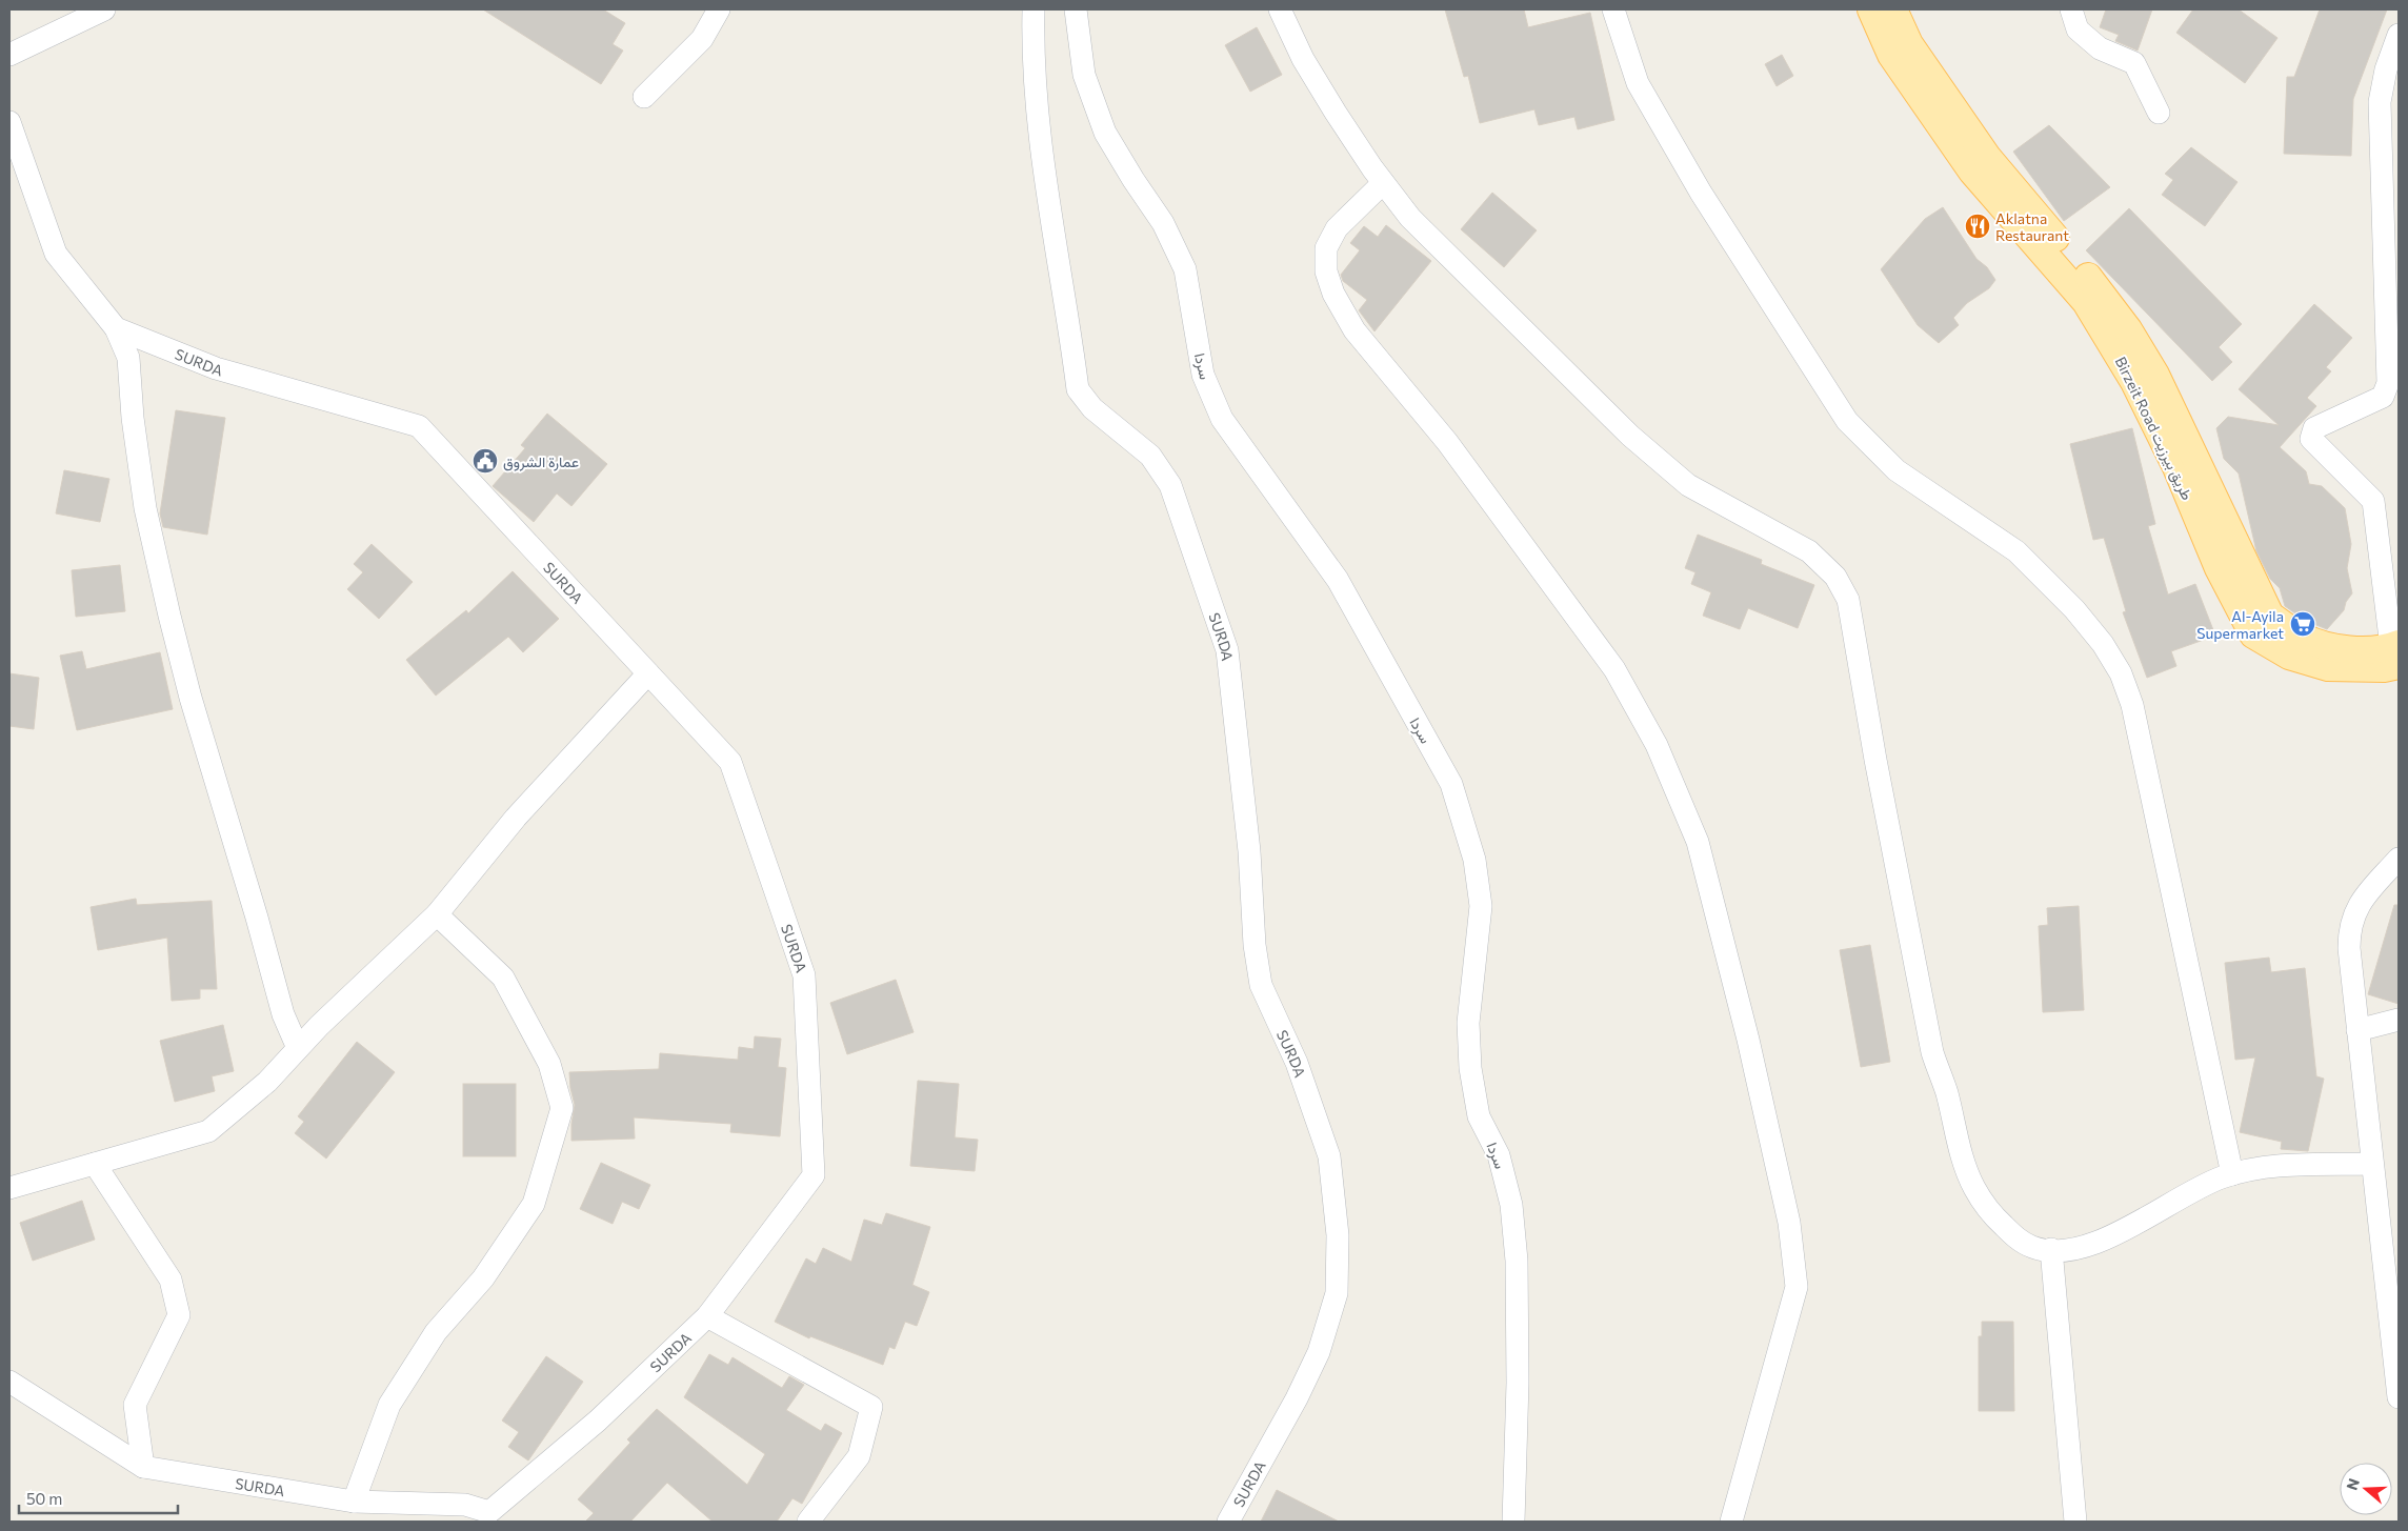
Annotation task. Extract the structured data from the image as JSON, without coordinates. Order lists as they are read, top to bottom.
{
  "streets": {
    "street": ["SURDA", "سردا"]
  },
  "places": {
    "restaurant": ["Aklatna Restaurant"],
    "public building": ["عمارة الشروق"],
    "supermarket": ["Al-Ayila Supermarket"]
  },
  "scale_bar": "50 m",
  "north": "left"
}
